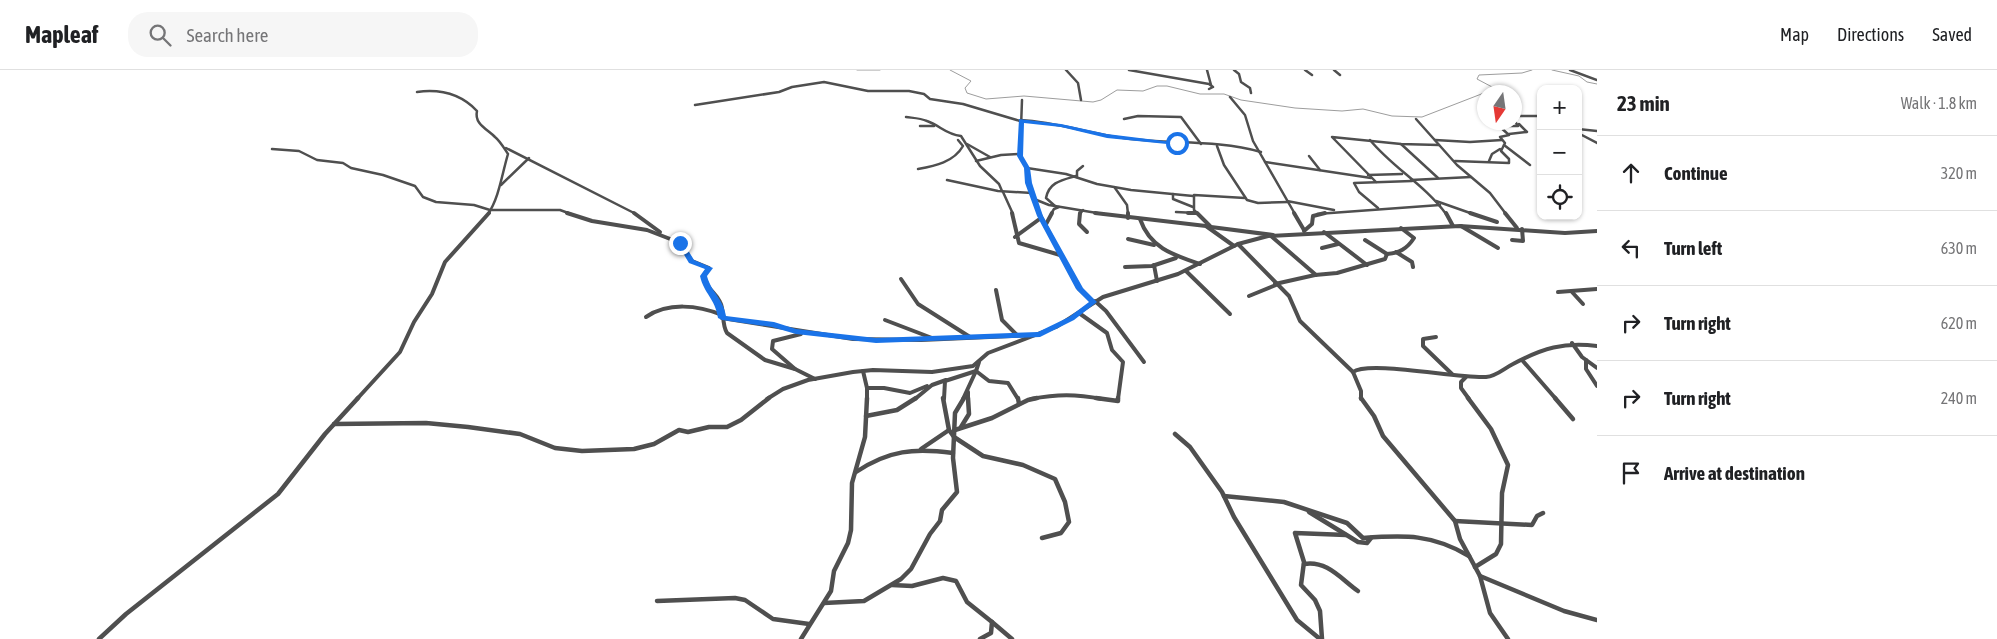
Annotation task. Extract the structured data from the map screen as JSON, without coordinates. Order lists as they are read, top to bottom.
{
  "north": "bottom",
  "page": {
    "header": "Mapleaf",
    "search": "Search here",
    "nav": ["Map", "Directions", "Saved"],
    "heading": ["23 min", "Walk · 1.8 km"],
    "map_buttons": ["+", "−"],
    "list": [
      ["Continue", "320 m"],
      ["Turn left", "630 m"],
      ["Turn right", "620 m"],
      ["Turn right", "240 m"],
      "Arrive at destination"
    ]
  }
}
